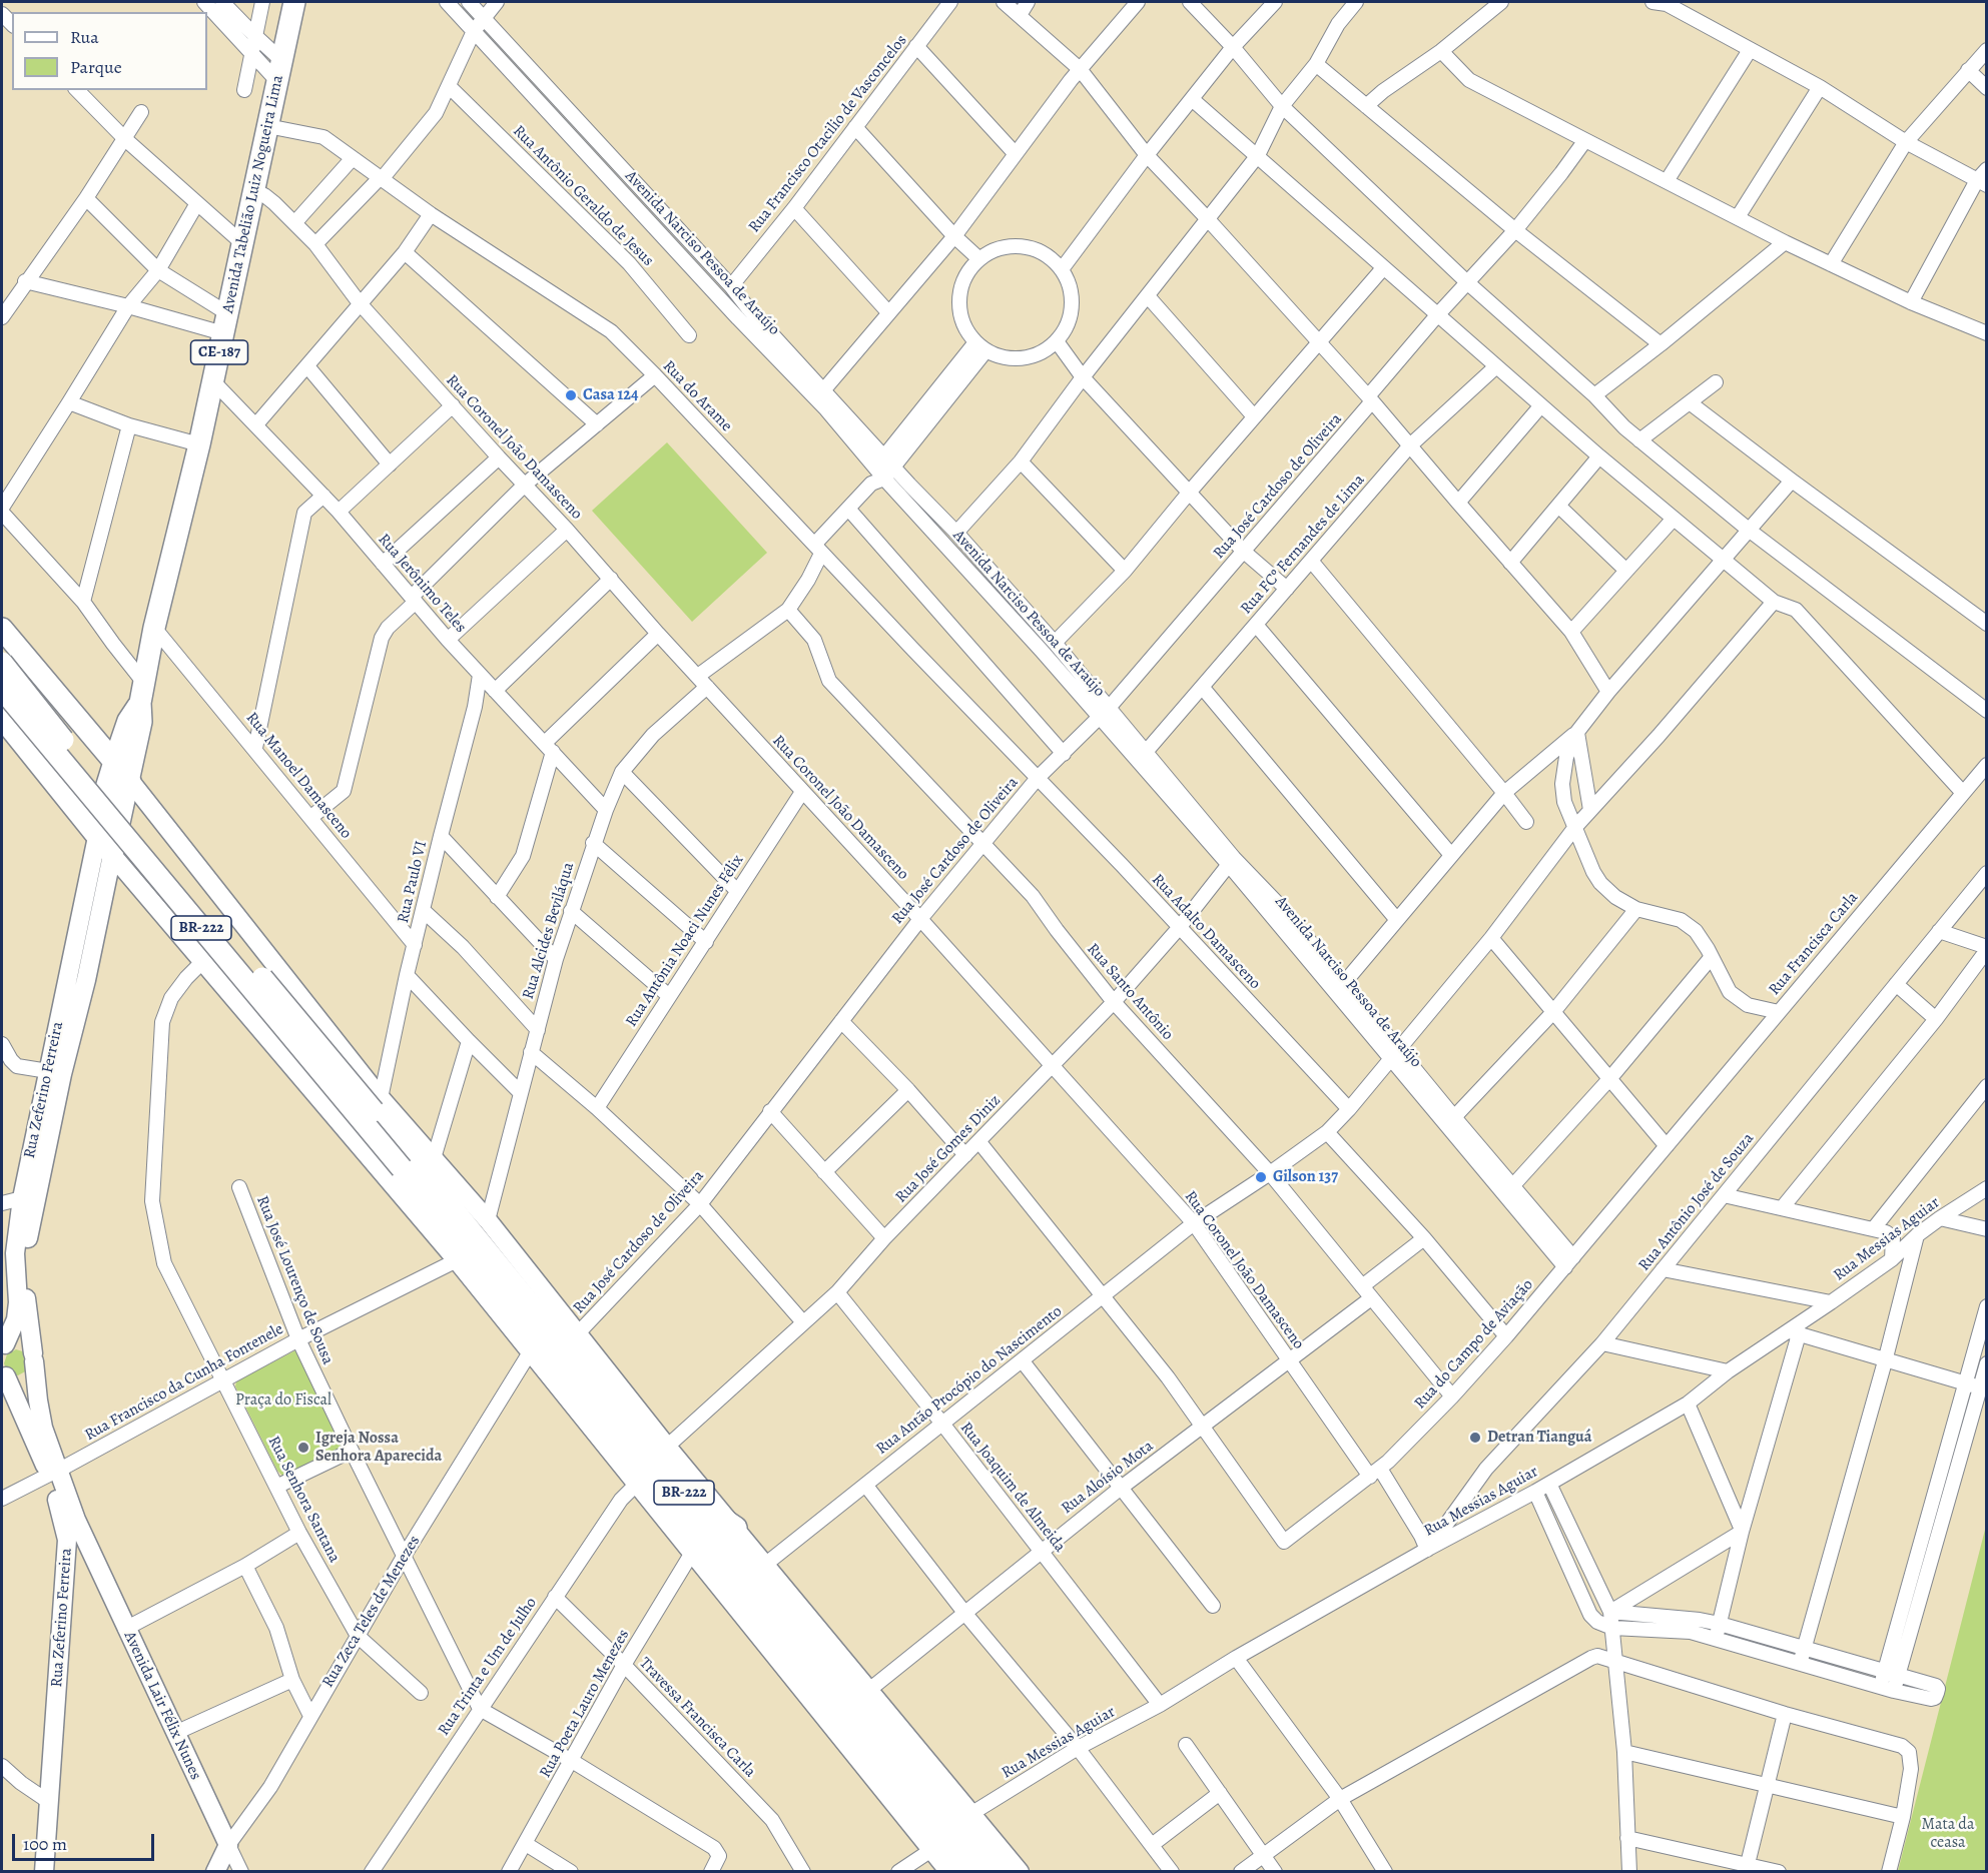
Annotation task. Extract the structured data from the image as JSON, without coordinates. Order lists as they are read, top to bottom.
{
  "streets": {
    "highway": ["Avenida Tabelião Luiz Nogueira Lima", "CE-187", "BR-222"],
    "main road": ["Rua Zeferino Ferreira", "Rua Zeca Teles de Menezes", "Avenida Lair Félix Nunes"],
    "street": [
      "Rua Francisco Otacilio de Vasconcelos",
      "Rua Antônio Geraldo de Jesus",
      "Avenida Narciso Pessoa de Araújo",
      "Rua do Arame",
      "Rua Coronel João Damasceno",
      "Rua José Cardoso de Oliveira",
      "Rua FCº Fernandes de Lima",
      "Rua Jerônimo Teles",
      "Rua Manoel Damasceno",
      "Rua Paulo VI",
      "Rua Alcides Beviláqua",
      "Rua Adalto Damasceno",
      "Rua Antônia Noaci Nunes Félix",
      "Rua Francisca Carla",
      "Rua Santo Antônio",
      "Rua José Gomes Diniz",
      "Rua Antônio José de Souza",
      "Rua Messias Aguiar",
      "Rua José Lourenço de Sousa",
      "Rua do Campo de Aviação",
      "Rua Antão Procópio do Nascimento",
      "Rua Francisco da Cunha Fontenele",
      "Rua Aloísio Mota",
      "Rua Joaquim de Almeida",
      "Rua Senhora Santana",
      "Rua Trinta e Um de Julho",
      "Rua Poeta Lauro Menezes",
      "Travessa Francisca Carla"
    ]
  },
  "crossings": [
    ["Rua Francisco Otacilio de Vasconcelos", "Avenida Narciso Pessoa de Araújo"],
    ["Avenida Tabelião Luiz Nogueira Lima", "Rua do Arame"],
    ["Avenida Tabelião Luiz Nogueira Lima", "Rua Coronel João Damasceno"],
    ["Avenida Tabelião Luiz Nogueira Lima", "Rua Jerônimo Teles"],
    ["Avenida Tabelião Luiz Nogueira Lima", "Rua Manoel Damasceno"],
    ["Avenida Tabelião Luiz Nogueira Lima", "BR-222"],
    ["Avenida Tabelião Luiz Nogueira Lima", "Rua Zeferino Ferreira"],
    ["Avenida Narciso Pessoa de Araújo", "Rua José Cardoso de Oliveira"],
    ["Avenida Narciso Pessoa de Araújo", "Rua FCº Fernandes de Lima"],
    ["Avenida Narciso Pessoa de Araújo", "Rua Alcides Beviláqua"],
    ["Avenida Narciso Pessoa de Araújo", "Rua José Gomes Diniz"],
    ["Avenida Narciso Pessoa de Araújo", "Rua do Campo de Aviação"],
    ["Avenida Narciso Pessoa de Araújo", "Rua Antão Procópio do Nascimento"],
    ["Rua do Arame", "Rua José Cardoso de Oliveira"],
    ["Rua do Arame", "Rua Alcides Beviláqua"],
    ["Rua do Arame", "Rua Adalto Damasceno"],
    ["Rua Coronel João Damasceno", "Rua José Cardoso de Oliveira"],
    ["Rua Coronel João Damasceno", "Rua Alcides Beviláqua"],
    ["Rua Coronel João Damasceno", "Rua Antônia Noaci Nunes Félix"],
    ["Rua Coronel João Damasceno", "Rua José Gomes Diniz"],
    ["Rua Coronel João Damasceno", "Rua Antônio José de Souza"],
    ["Rua Coronel João Damasceno", "Rua Messias Aguiar"],
    ["Rua Coronel João Damasceno", "Rua do Campo de Aviação"],
    ["Rua Coronel João Damasceno", "Rua Antão Procópio do Nascimento"],
    ["Rua Coronel João Damasceno", "Rua Aloísio Mota"],
    ["Rua José Cardoso de Oliveira", "Rua Adalto Damasceno"],
    ["Rua José Cardoso de Oliveira", "Rua Santo Antônio"],
    ["Rua Jerônimo Teles", "Rua Paulo VI"],
    ["Rua Jerônimo Teles", "Rua Alcides Beviláqua"],
    ["Rua Manoel Damasceno", "Rua Paulo VI"],
    ["Rua Paulo VI", "BR-222"],
    ["BR-222", "Rua Zeferino Ferreira"],
    ["BR-222", "Rua Francisco da Cunha Fontenele"],
    ["BR-222", "Rua Senhora Santana"],
    ["BR-222", "Rua Zeca Teles de Menezes"],
    ["BR-222", "Rua Trinta e Um de Julho"],
    ["BR-222", "Rua Poeta Lauro Menezes"],
    ["Rua Alcides Beviláqua", "Rua Santo Antônio"],
    ["Rua Adalto Damasceno", "Rua José Gomes Diniz"],
    ["Rua Adalto Damasceno", "Rua Antão Procópio do Nascimento"],
    ["Rua Francisca Carla", "Rua do Campo de Aviação"],
    ["Rua Santo Antônio", "Rua José Gomes Diniz"],
    ["Rua Santo Antônio", "Rua do Campo de Aviação"],
    ["Rua Santo Antônio", "Rua Antão Procópio do Nascimento"],
    ["Rua Santo Antônio", "Rua Aloísio Mota"],
    ["Rua Zeferino Ferreira", "Rua Francisco da Cunha Fontenele"],
    ["Rua Zeferino Ferreira", "Avenida Lair Félix Nunes"],
    ["Rua José Gomes Diniz", "Rua Joaquim de Almeida"],
    ["Rua Antônio José de Souza", "Rua Messias Aguiar"],
    ["Rua Messias Aguiar", "Rua Joaquim de Almeida"],
    ["Rua José Lourenço de Sousa", "Rua Francisco da Cunha Fontenele"],
    ["Rua José Lourenço de Sousa", "Rua Zeca Teles de Menezes"],
    ["Rua José Lourenço de Sousa", "Rua Trinta e Um de Julho"],
    ["Rua do Campo de Aviação", "Rua Aloísio Mota"],
    ["Rua Antão Procópio do Nascimento", "Rua Joaquim de Almeida"],
    ["Rua Francisco da Cunha Fontenele", "Rua Senhora Santana"],
    ["Rua Aloísio Mota", "Rua Joaquim de Almeida"],
    ["Rua Senhora Santana", "Rua Zeca Teles de Menezes"],
    ["Rua Zeca Teles de Menezes", "Avenida Lair Félix Nunes"],
    ["Rua Trinta e Um de Julho", "Travessa Francisca Carla"],
    ["Rua Poeta Lauro Menezes", "Travessa Francisca Carla"]
  ],
  "parks": ["Praça do Fiscal", "Mata da ceasa"],
  "places": [
    "Casa 124",
    "Gilson 137",
    "Detran Tianguá",
    "Igreja Nossa Senhora Aparecida"
  ],
  "legend": ["Rua", "Parque"],
  "scale_bar": "100 m"
}
